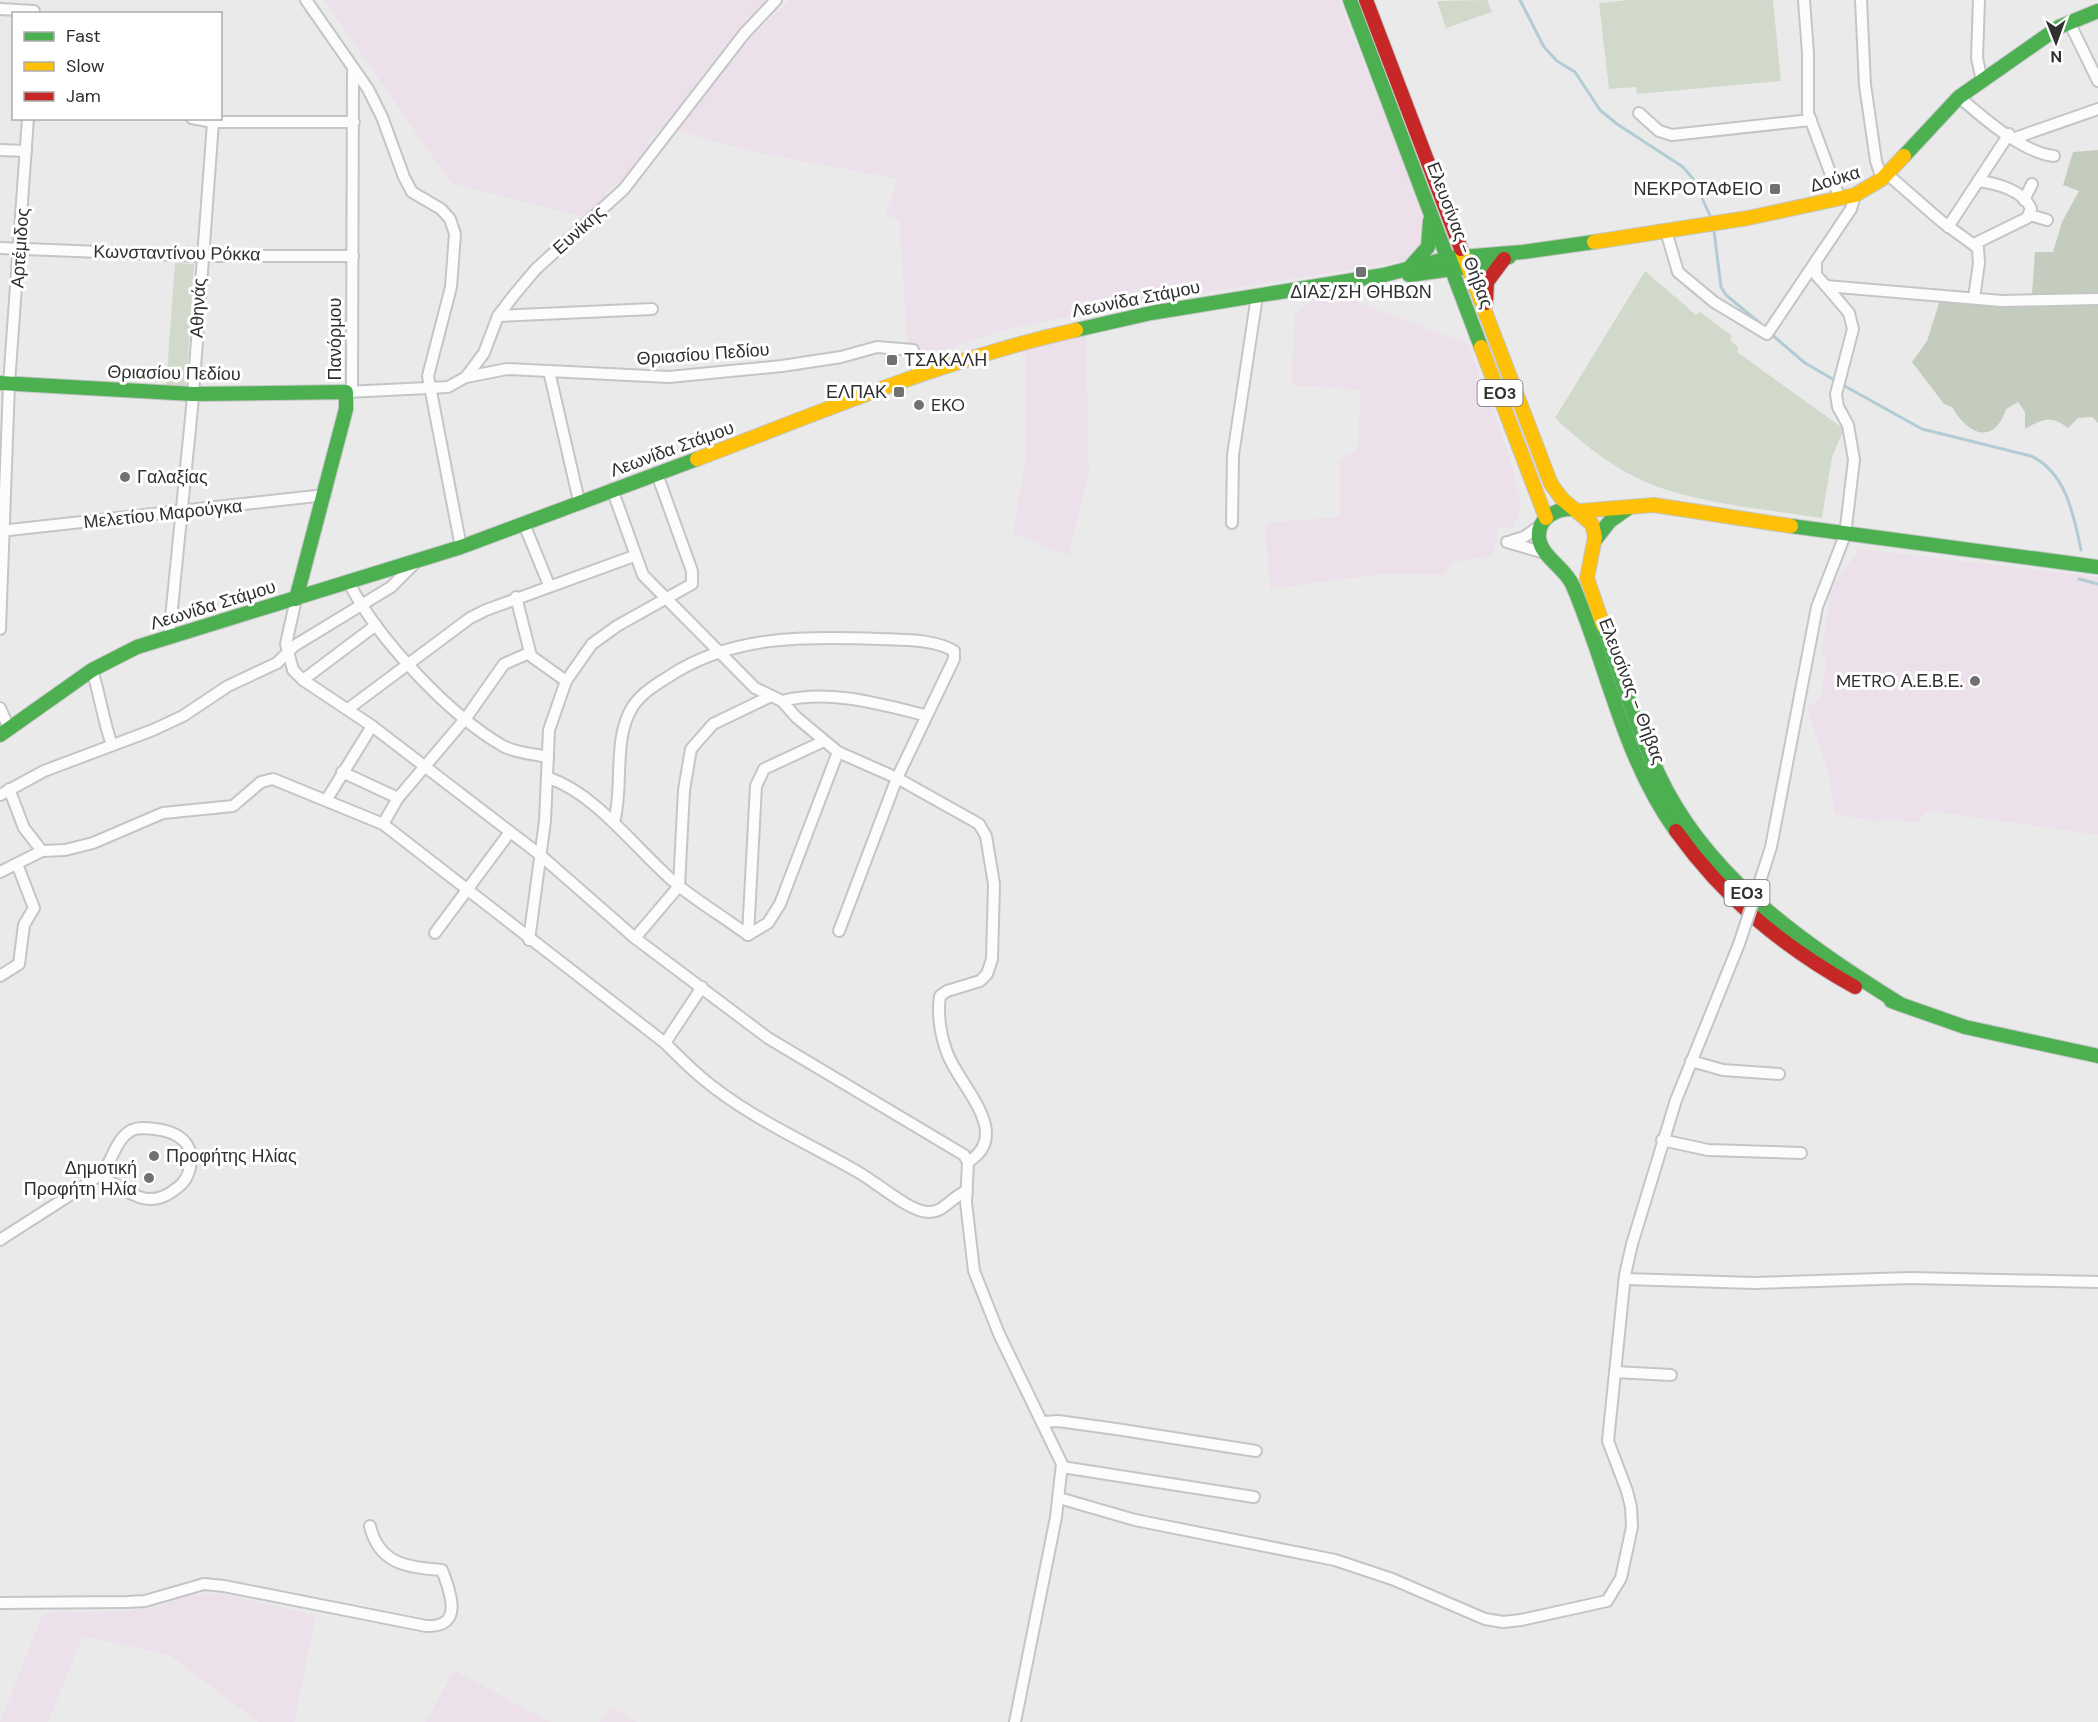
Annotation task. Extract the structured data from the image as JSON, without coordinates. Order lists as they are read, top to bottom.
{
  "streets": {
    "main road": [
      "Δούκα",
      "Ελευσίνας - Θήβας",
      "Λεωνίδα Στάμου",
      "Πανόρμου",
      "Θριασίου Πεδίου",
      "ΕΟ3"
    ],
    "street": [
      "Ευνίκης",
      "Αρτέμιδος",
      "Κωνσταντίνου Ρόκκα",
      "Αθηνάς",
      "Μελετίου Μαρούγκα"
    ]
  },
  "crossings": [
    ["Δούκα", "Ελευσίνας - Θήβας"],
    ["Δούκα", "Λεωνίδα Στάμου"],
    ["Δούκα", "ΕΟ3"],
    ["Ευνίκης", "Θριασίου Πεδίου"],
    ["Ελευσίνας - Θήβας", "Λεωνίδα Στάμου"],
    ["Ελευσίνας - Θήβας", "ΕΟ3"],
    ["Αρτέμιδος", "Κωνσταντίνου Ρόκκα"],
    ["Αρτέμιδος", "Θριασίου Πεδίου"],
    ["Αρτέμιδος", "Μελετίου Μαρούγκα"],
    ["Κωνσταντίνου Ρόκκα", "Αθηνάς"],
    ["Κωνσταντίνου Ρόκκα", "Πανόρμου"],
    ["Λεωνίδα Στάμου", "Αθηνάς"],
    ["Λεωνίδα Στάμου", "Πανόρμου"],
    ["Λεωνίδα Στάμου", "Θριασίου Πεδίου"],
    ["Λεωνίδα Στάμου", "ΕΟ3"],
    ["Αθηνάς", "Θριασίου Πεδίου"],
    ["Αθηνάς", "Μελετίου Μαρούγκα"],
    ["Πανόρμου", "Θριασίου Πεδίου"],
    ["Πανόρμου", "Μελετίου Μαρούγκα"]
  ],
  "places": {
    "transit": [
      "ΝΕΚΡΟΤΑΦΕΙΟ",
      "ΔΙΑΣ/ΣΗ ΘΗΒΩΝ",
      "ΤΣΑΚΑΛΗ",
      "ΕΛΠΑΚ"
    ],
    "other": [
      "EKO",
      "Γαλαξίας",
      "METRO Α.Ε.Β.Ε.",
      "Προφήτης Ηλίας",
      "Δημοτική Προφήτη Ηλία"
    ]
  },
  "legend": ["Fast", "Slow", "Jam"],
  "north": "bottom"
}
